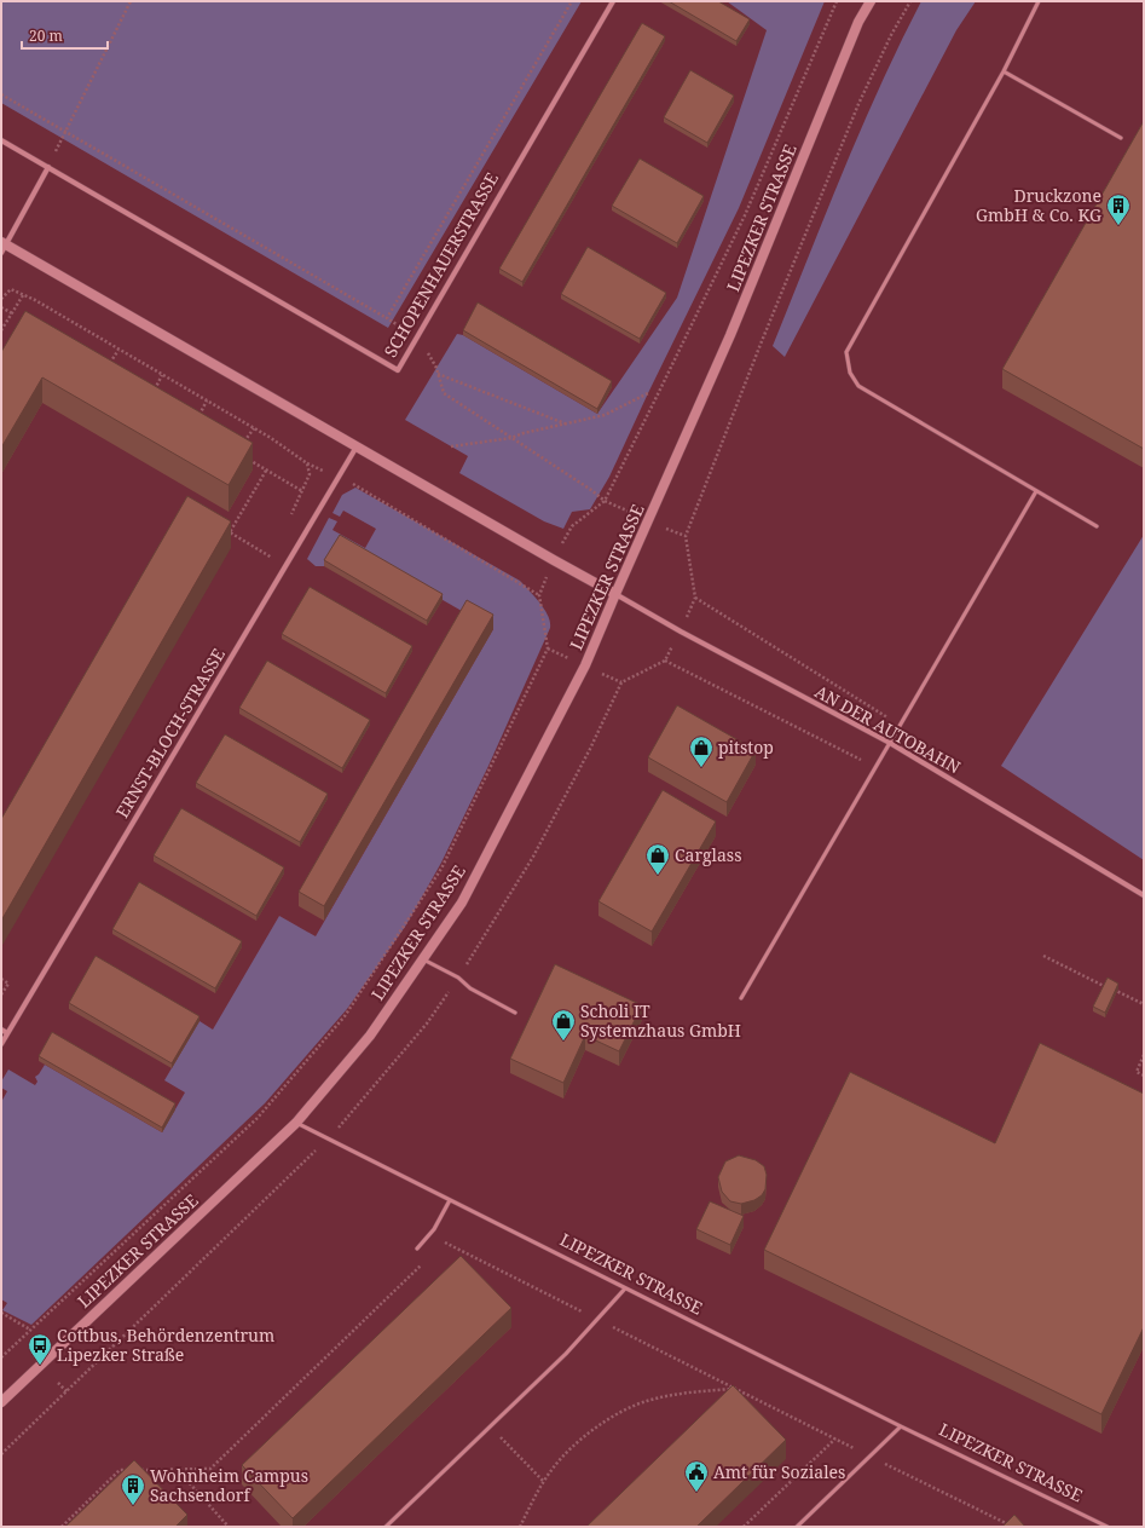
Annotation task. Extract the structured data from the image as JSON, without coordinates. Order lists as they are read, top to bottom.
{
  "streets": {
    "main road": ["LIPEZKER STRASSE"],
    "street": ["SCHOPENHAUERSTRASSE", "AN DER AUTOBAHN", "ERNST-BLOCH-STRASSE"]
  },
  "crossings": [
    ["LIPEZKER STRASSE", "AN DER AUTOBAHN"]
  ],
  "places": {
    "building": ["Druckzone GmbH & Co. KG", "Wohnheim Campus Sachsendorf"],
    "shop": ["pitstop", "Carglass", "Scholi IT Systemzhaus GmbH"],
    "bus stop": ["Cottbus, Behördenzentrum Lipezker Straße"],
    "public building": ["Amt für Soziales"]
  },
  "scale_bar": "20 m"
}
